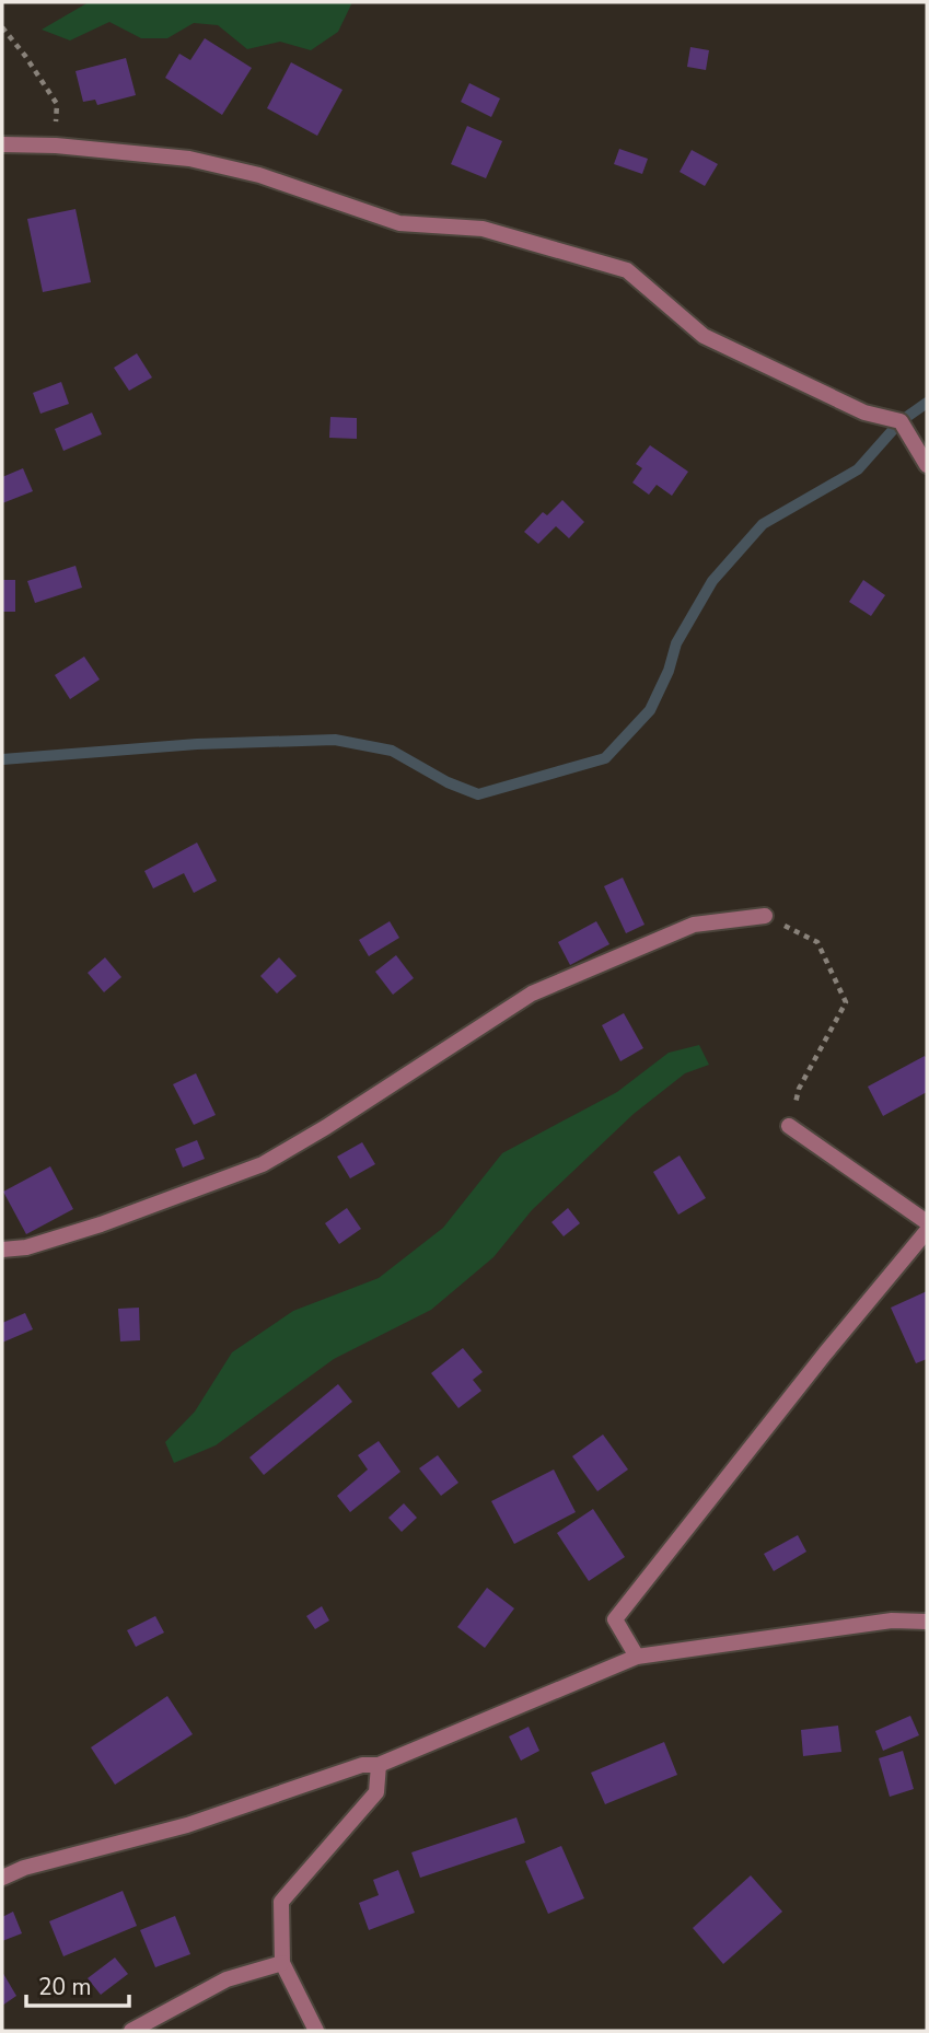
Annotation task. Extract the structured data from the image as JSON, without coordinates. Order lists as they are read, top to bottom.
{
  "scale_bar": "20 m"
}
